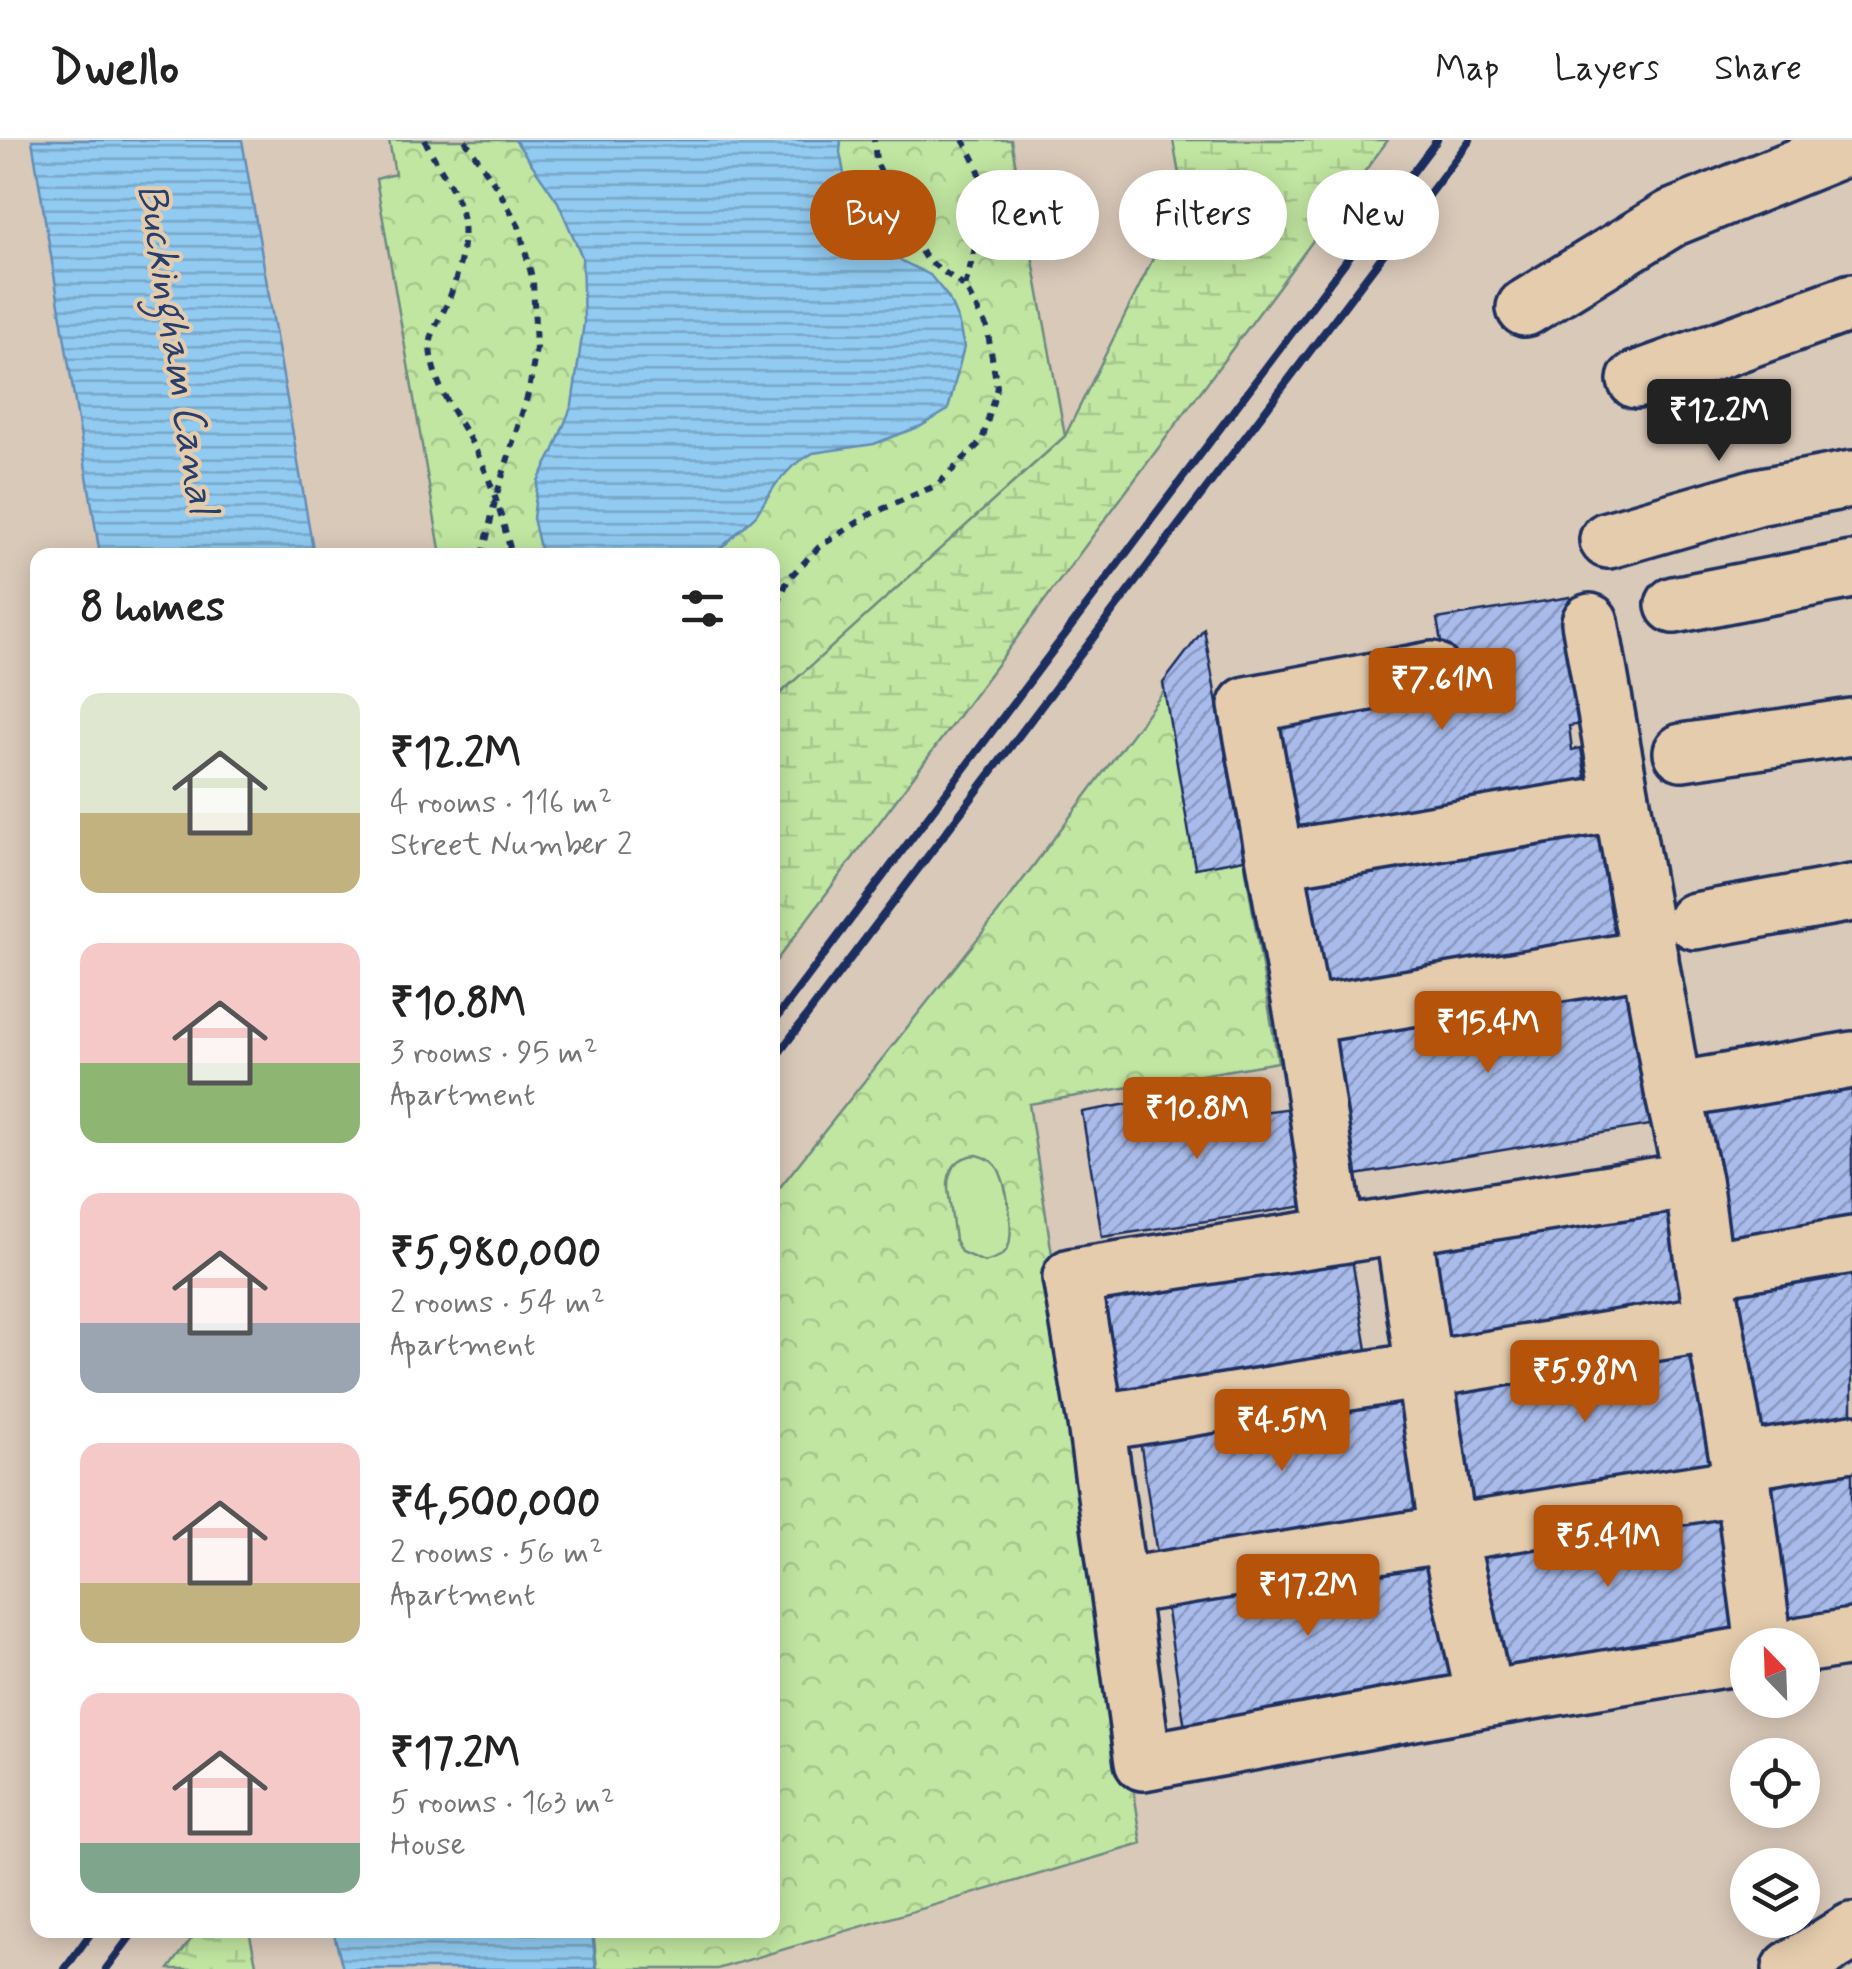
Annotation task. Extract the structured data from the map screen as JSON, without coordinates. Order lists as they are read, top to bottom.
{
  "water": ["Buckingham Canal"],
  "north": "top left",
  "page": {
    "header": "Dwello",
    "nav": ["Map", "Layers", "Share"],
    "chip": [
      "Buy",
      "Rent",
      "Filters",
      "New"
    ],
    "price": [
      "₹12.2M",
      "₹7.61M",
      "₹15.4M",
      "₹10.8M",
      "₹5.98M",
      "₹4.5M",
      "₹5.41M",
      "₹17.2M"
    ],
    "heading": "8 homes",
    "list": [
      {
        "name": "₹12.2M",
        "note": "4 rooms · 116 m² · Street Number 2"
      },
      {
        "name": "₹10.8M",
        "note": "3 rooms · 95 m² · Apartment"
      },
      {
        "name": "₹5,980,000",
        "note": "2 rooms · 54 m² · Apartment"
      },
      {
        "name": "₹4,500,000",
        "note": "2 rooms · 56 m² · Apartment"
      },
      {
        "name": "₹17.2M",
        "note": "5 rooms · 163 m² · House"
      }
    ]
  }
}
